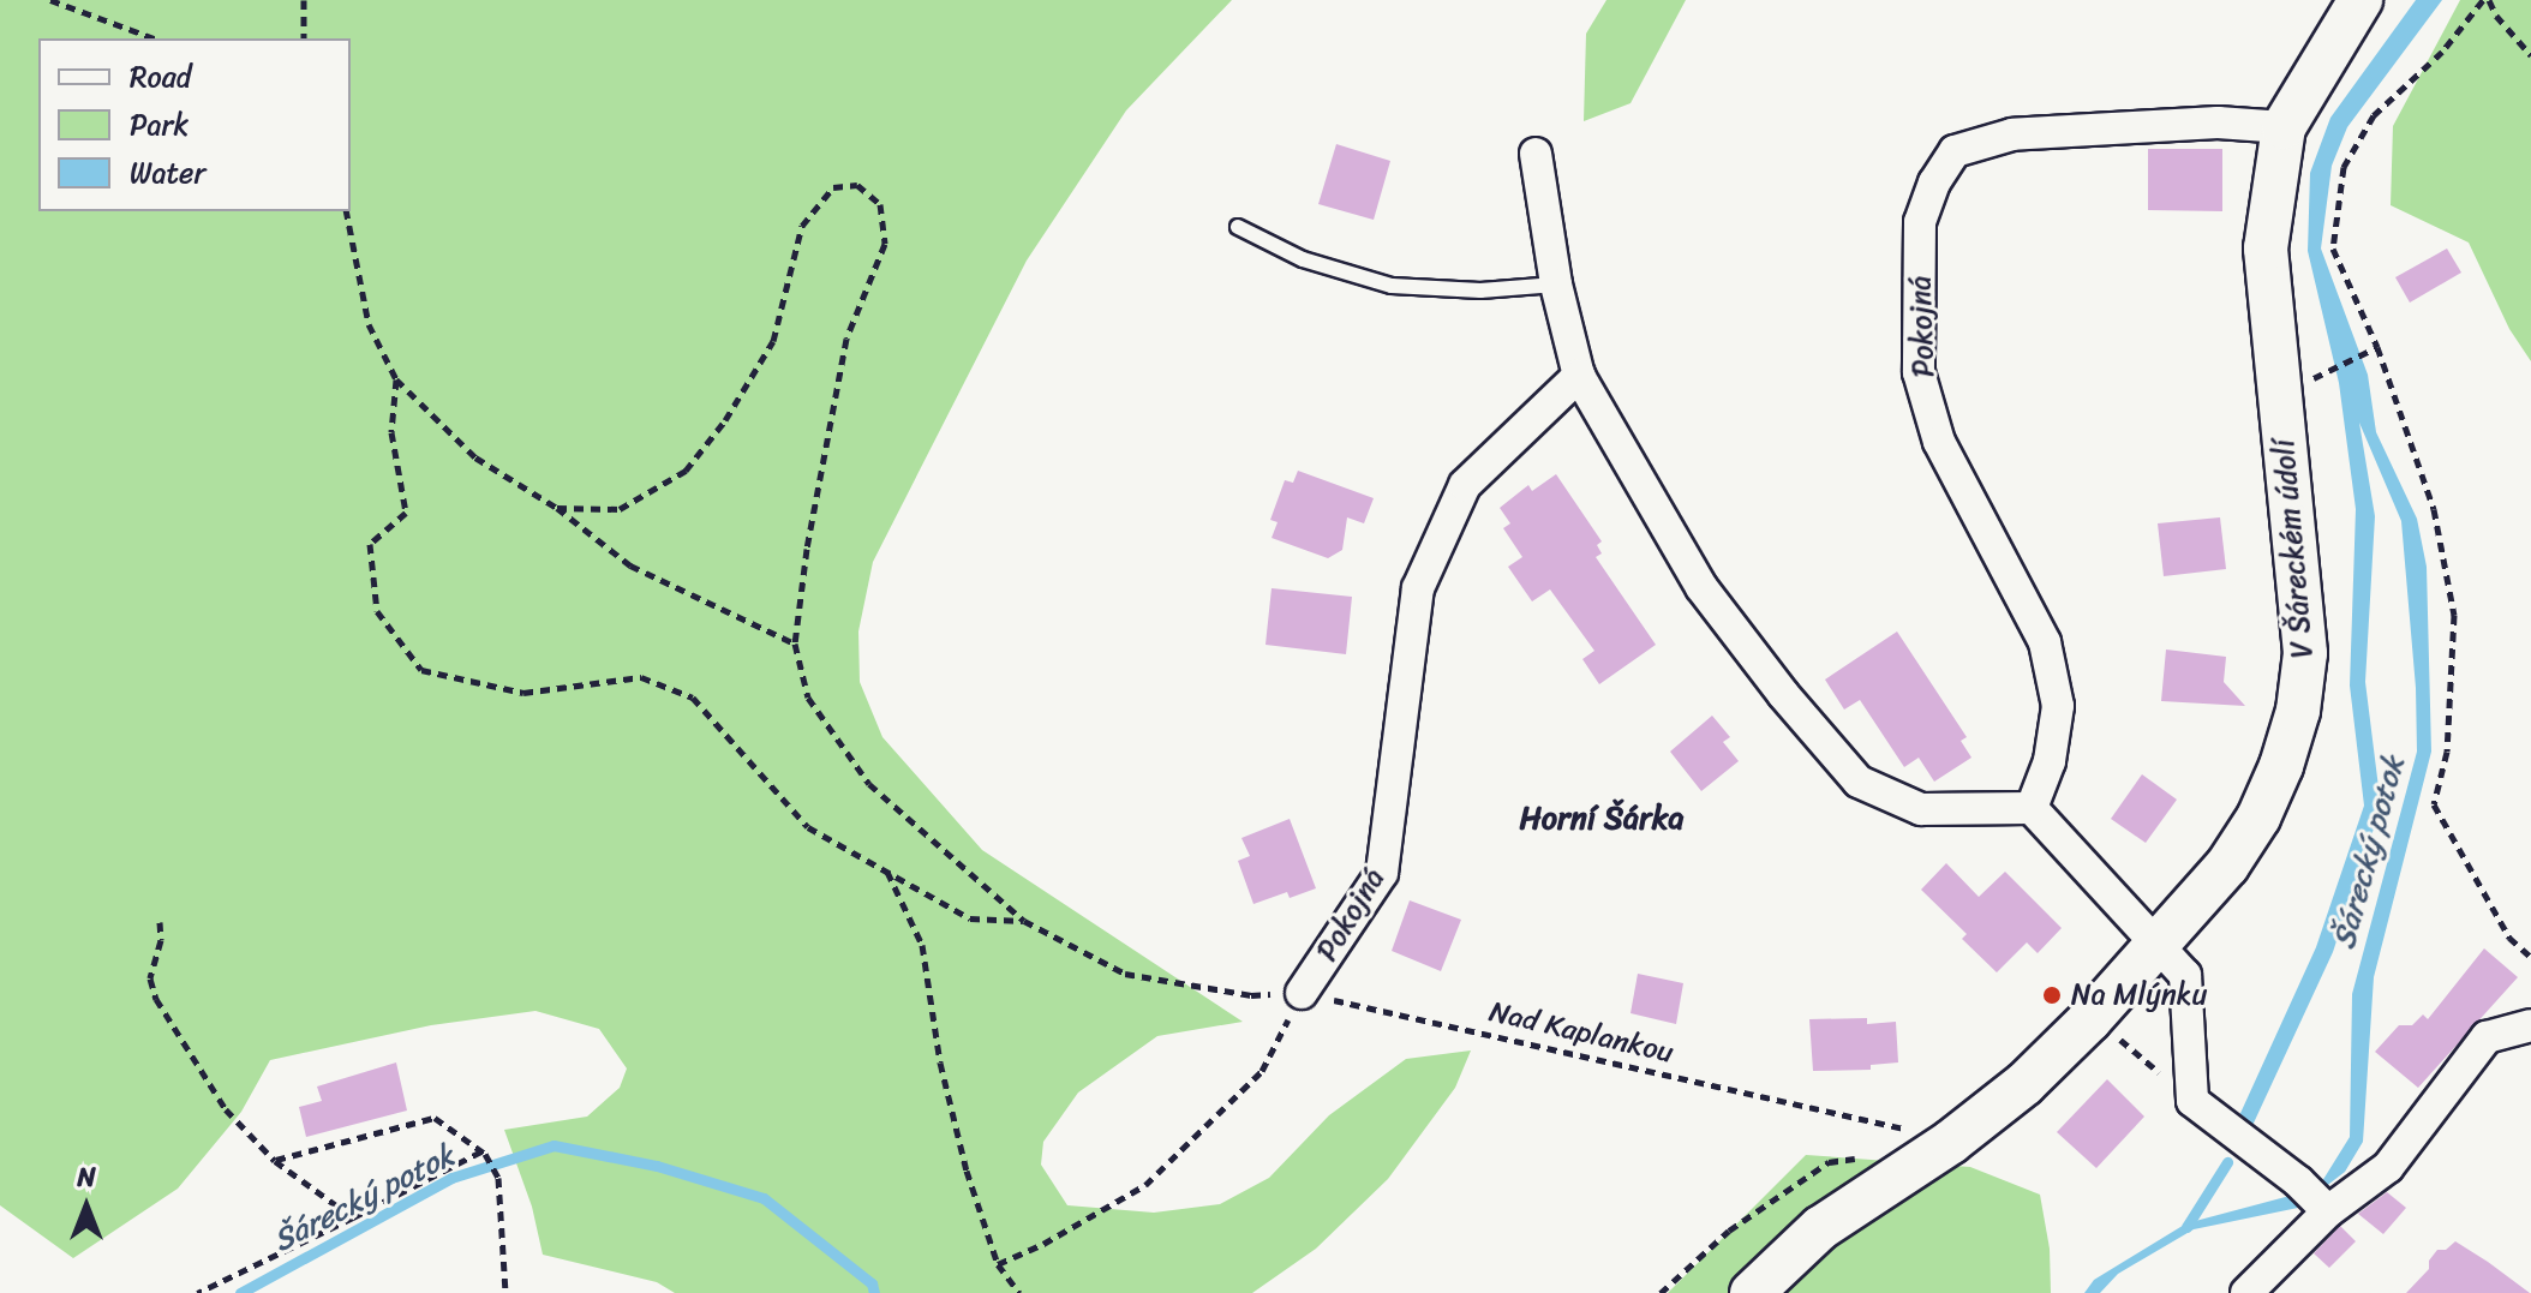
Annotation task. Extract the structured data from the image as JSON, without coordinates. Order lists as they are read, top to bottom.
{
  "streets": {
    "street": ["Pokojná", "V Šáreckém údolí"],
    "path": ["Nad Kaplankou"]
  },
  "crossings": [
    ["Pokojná", "V Šáreckém údolí"],
    ["Pokojná", "Nad Kaplankou"],
    ["V Šáreckém údolí", "Nad Kaplankou"]
  ],
  "districts": ["Horní Šárka"],
  "water": ["Šárecký potok"],
  "places": ["Na Mlýnku"],
  "legend": ["Road", "Park", "Water"],
  "north": "top"
}
